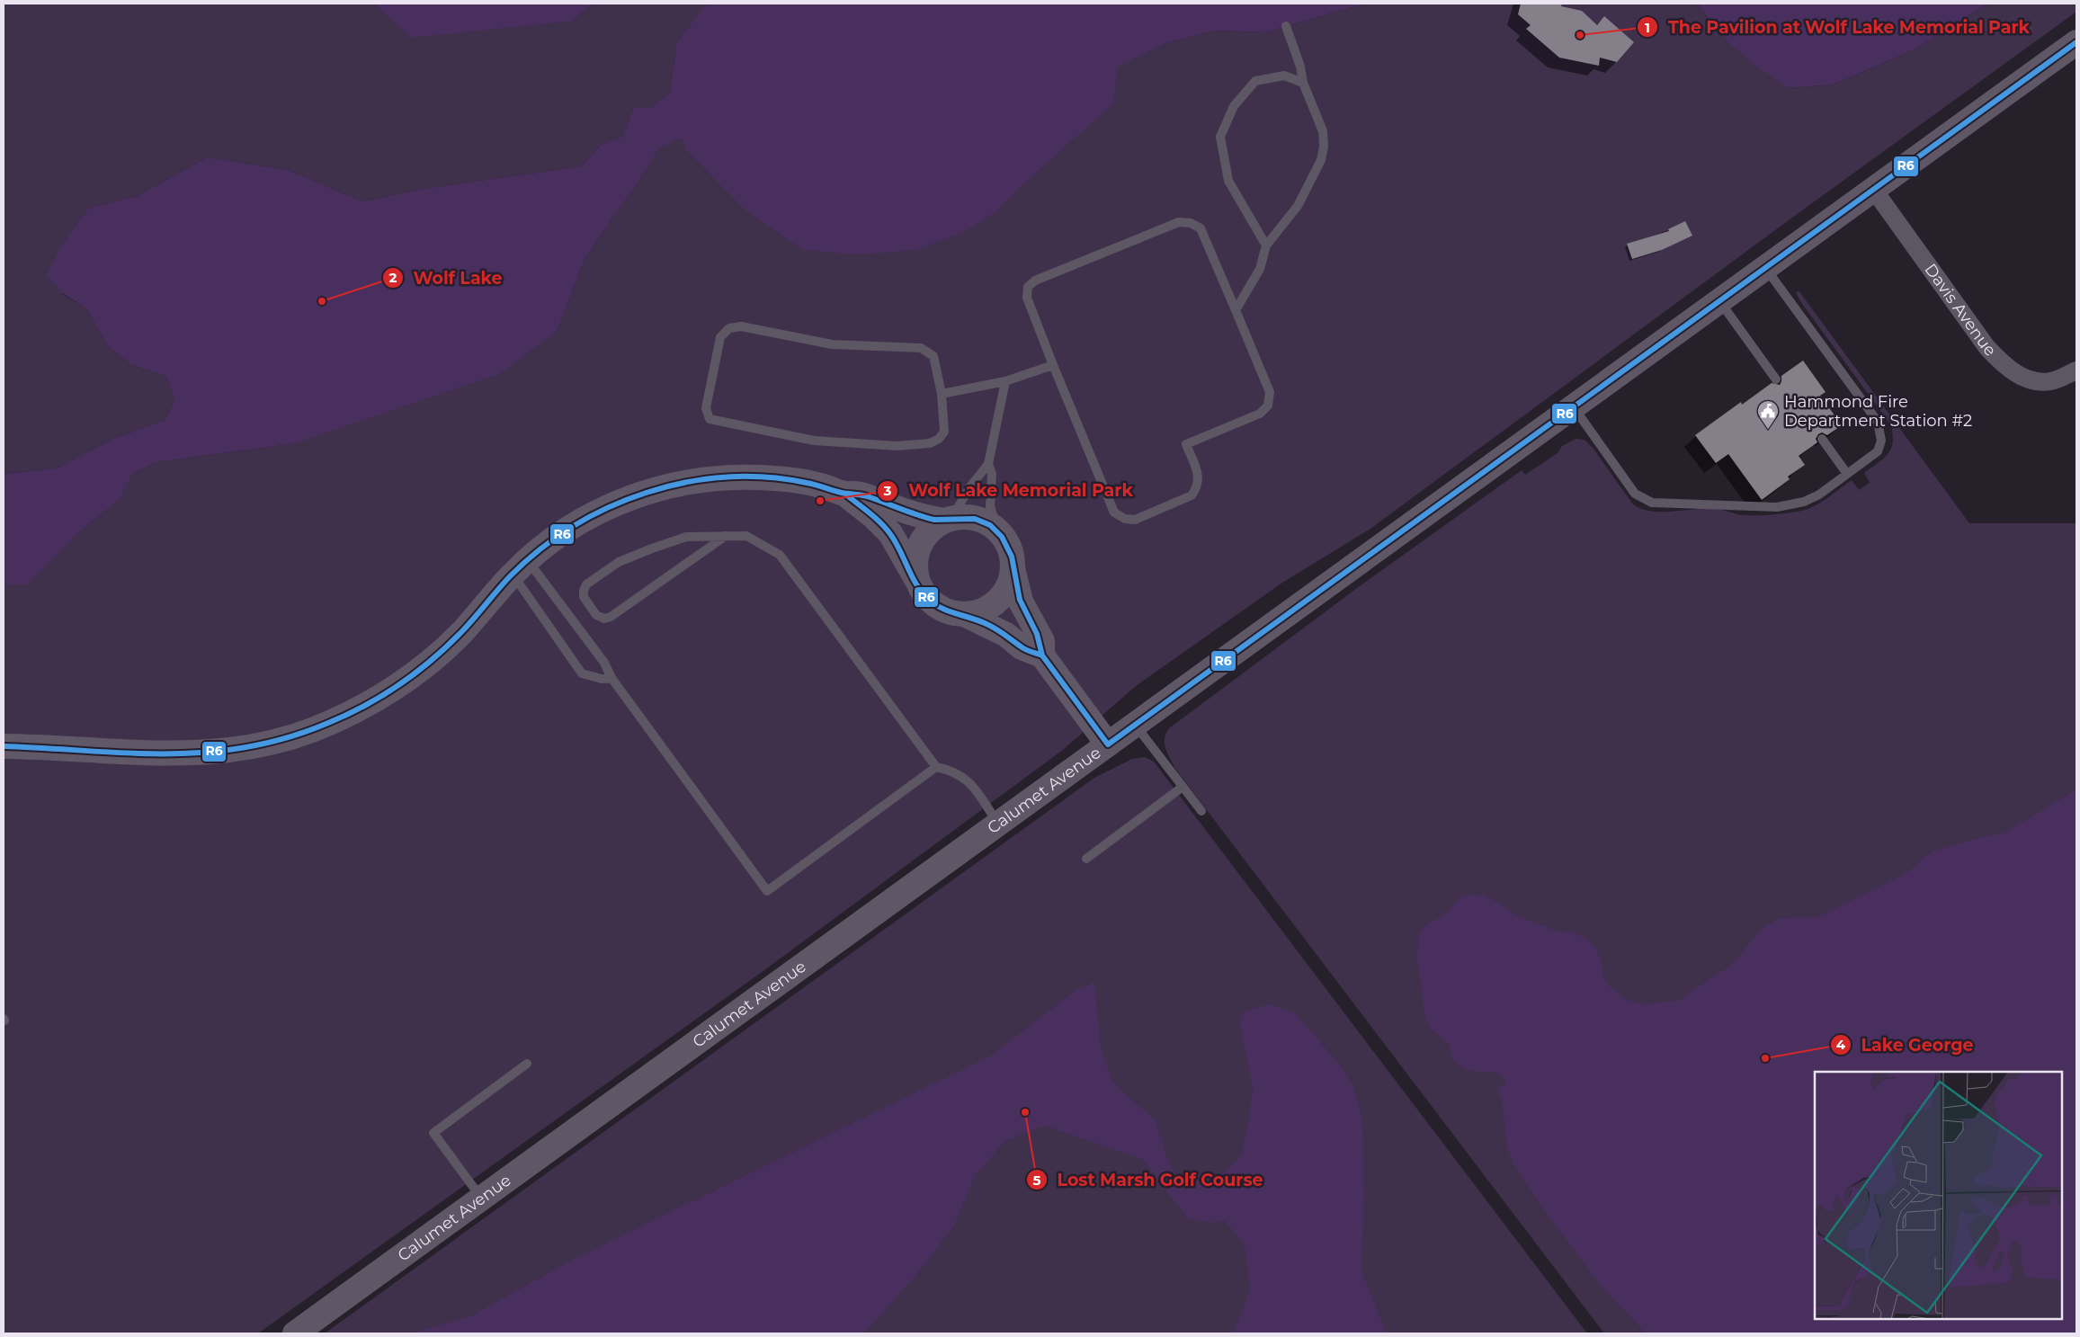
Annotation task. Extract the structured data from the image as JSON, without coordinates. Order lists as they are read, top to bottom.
{
  "streets": {
    "main road": ["Calumet Avenue"],
    "street": ["Davis Avenue"]
  },
  "crossings": [
    ["Davis Avenue", "Calumet Avenue"]
  ],
  "places": {
    "other": [
      "The Pavilion at Wolf Lake Memorial Park",
      "Wolf Lake",
      "Wolf Lake Memorial Park",
      "Lake George",
      "Lost Marsh Golf Course"
    ],
    "public building": ["Hammond Fire Department Station #2"]
  },
  "lines": ["transit line R6"]
}
